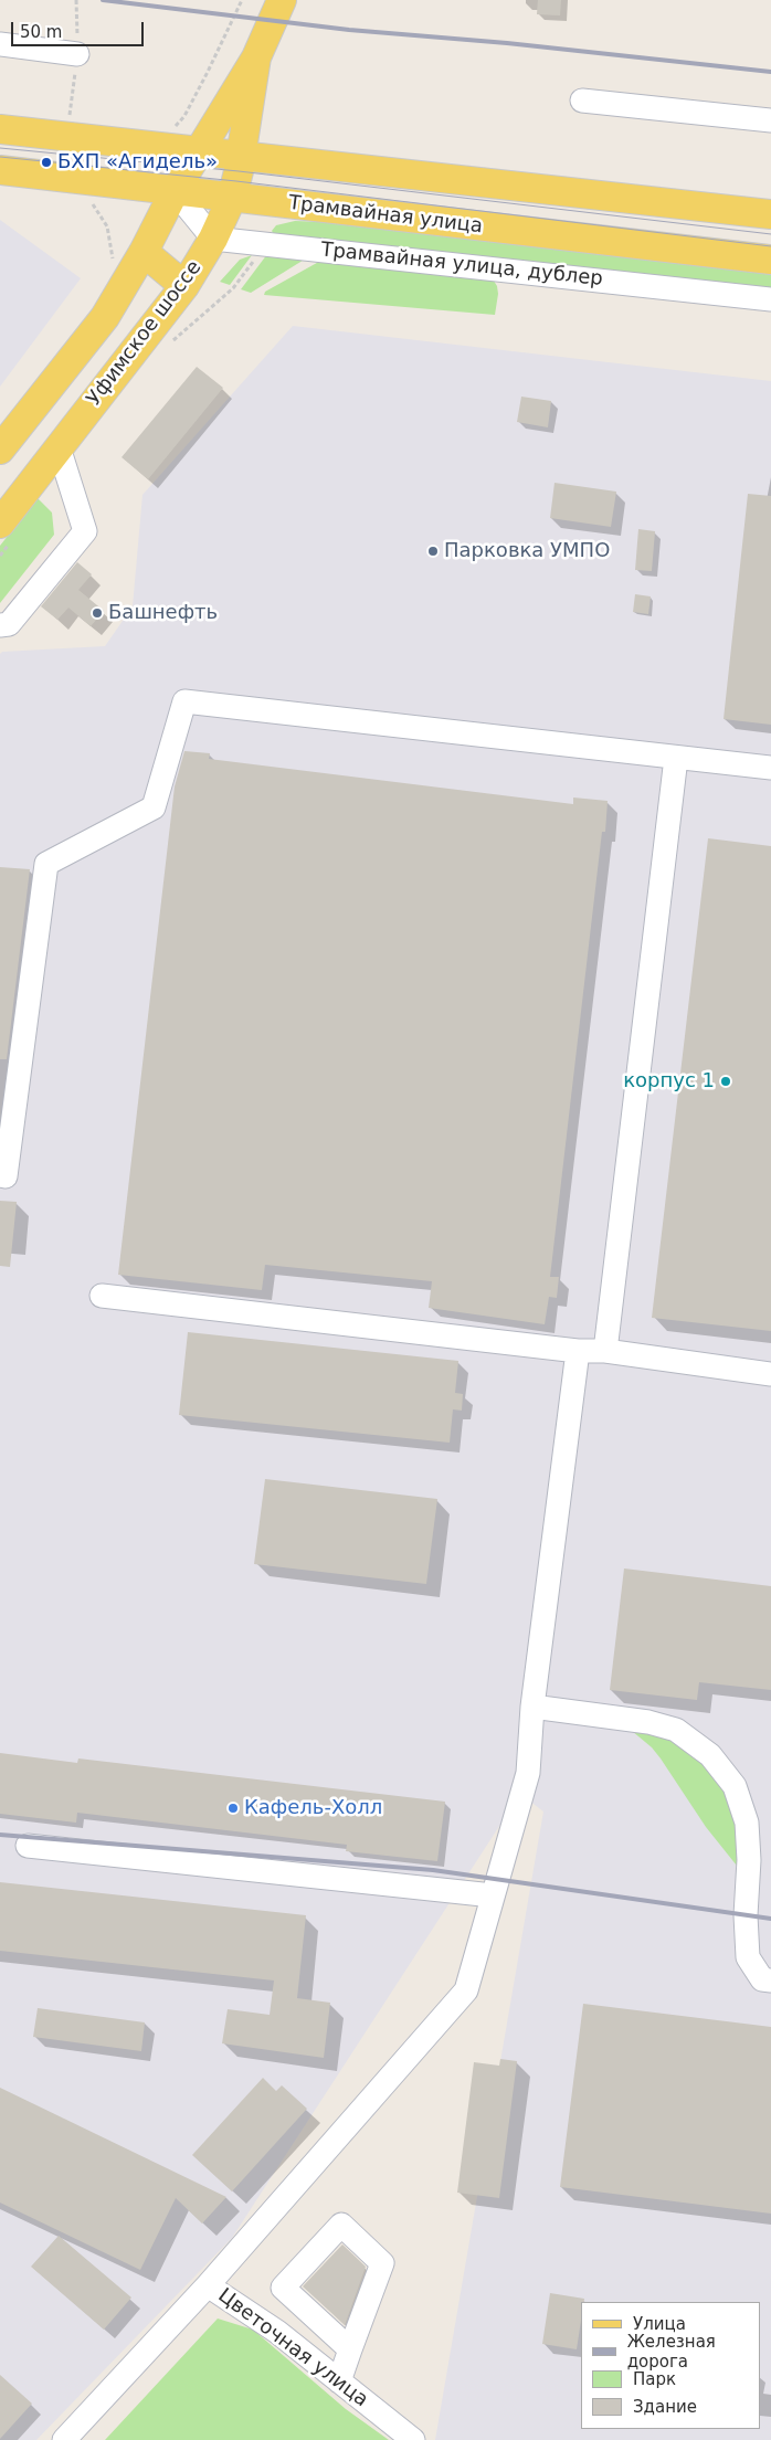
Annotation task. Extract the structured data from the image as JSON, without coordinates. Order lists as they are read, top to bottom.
{
  "streets": {
    "main road": ["Трамвайная улица", "Уфимское шоссе"],
    "street": ["Трамвайная улица, дублер", "Цветочная улица"]
  },
  "crossings": [
    ["Трамвайная улица", "Уфимское шоссе"],
    ["Трамвайная улица, дублер", "Уфимское шоссе"]
  ],
  "places": [
    "БХП «Агидель»",
    "Парковка УМПО",
    "Башнефть",
    "корпус 1",
    "Кафель-Холл"
  ],
  "legend": [
    "Улица",
    "Железная дорога",
    "Парк",
    "Здание"
  ],
  "scale_bar": "50 m"
}
